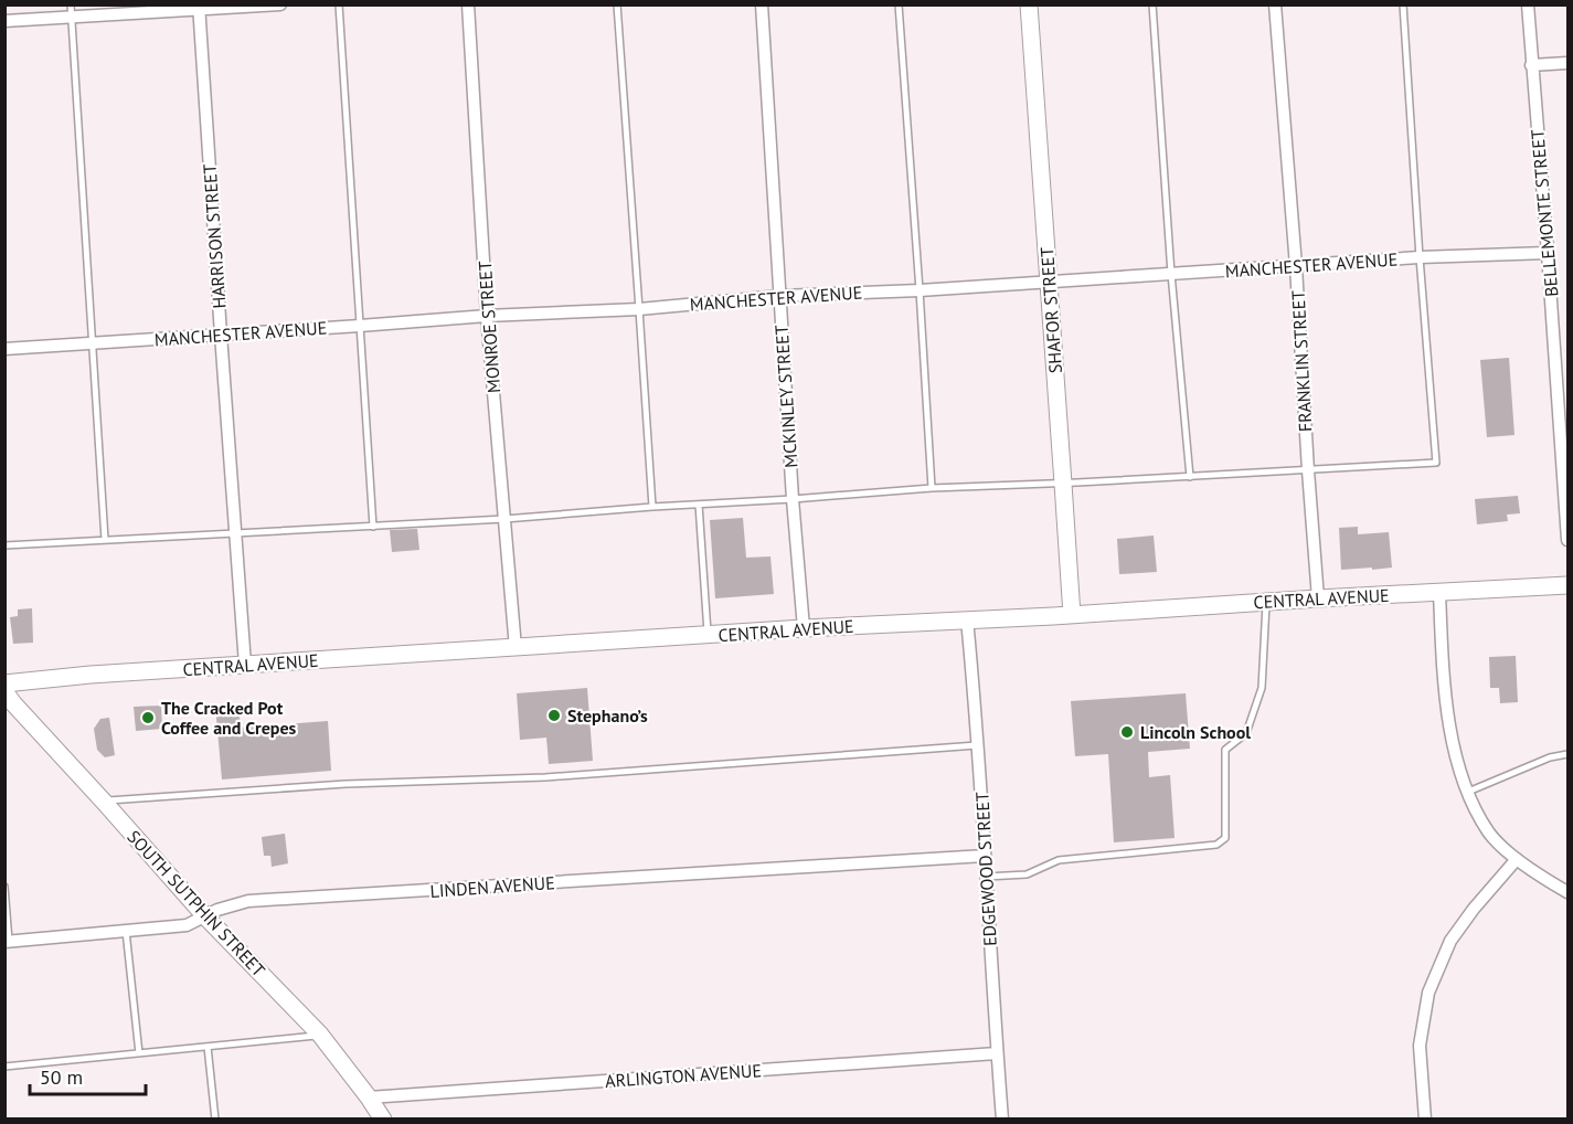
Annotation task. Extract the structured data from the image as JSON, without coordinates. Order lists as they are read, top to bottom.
{
  "streets": {
    "street": [
      "BELLEMONTE STREET",
      "HARRISON STREET",
      "MANCHESTER AVENUE",
      "SHAFOR STREET",
      "MONROE STREET",
      "FRANKLIN STREET",
      "MCKINLEY STREET",
      "CENTRAL AVENUE",
      "EDGEWOOD STREET",
      "LINDEN AVENUE",
      "SOUTH SUTPHIN STREET",
      "ARLINGTON AVENUE"
    ]
  },
  "crossings": [
    ["BELLEMONTE STREET", "MANCHESTER AVENUE"],
    ["HARRISON STREET", "MANCHESTER AVENUE"],
    ["HARRISON STREET", "CENTRAL AVENUE"],
    ["MANCHESTER AVENUE", "SHAFOR STREET"],
    ["MANCHESTER AVENUE", "MONROE STREET"],
    ["MANCHESTER AVENUE", "FRANKLIN STREET"],
    ["MANCHESTER AVENUE", "MCKINLEY STREET"],
    ["SHAFOR STREET", "CENTRAL AVENUE"],
    ["MONROE STREET", "CENTRAL AVENUE"],
    ["FRANKLIN STREET", "CENTRAL AVENUE"],
    ["MCKINLEY STREET", "CENTRAL AVENUE"],
    ["CENTRAL AVENUE", "EDGEWOOD STREET"],
    ["EDGEWOOD STREET", "LINDEN AVENUE"],
    ["EDGEWOOD STREET", "ARLINGTON AVENUE"],
    ["LINDEN AVENUE", "SOUTH SUTPHIN STREET"],
    ["SOUTH SUTPHIN STREET", "ARLINGTON AVENUE"]
  ],
  "places": ["Stephano’s", "The Cracked Pot Coffee and Crepes", "Lincoln School"],
  "scale_bar": "50 m"
}
